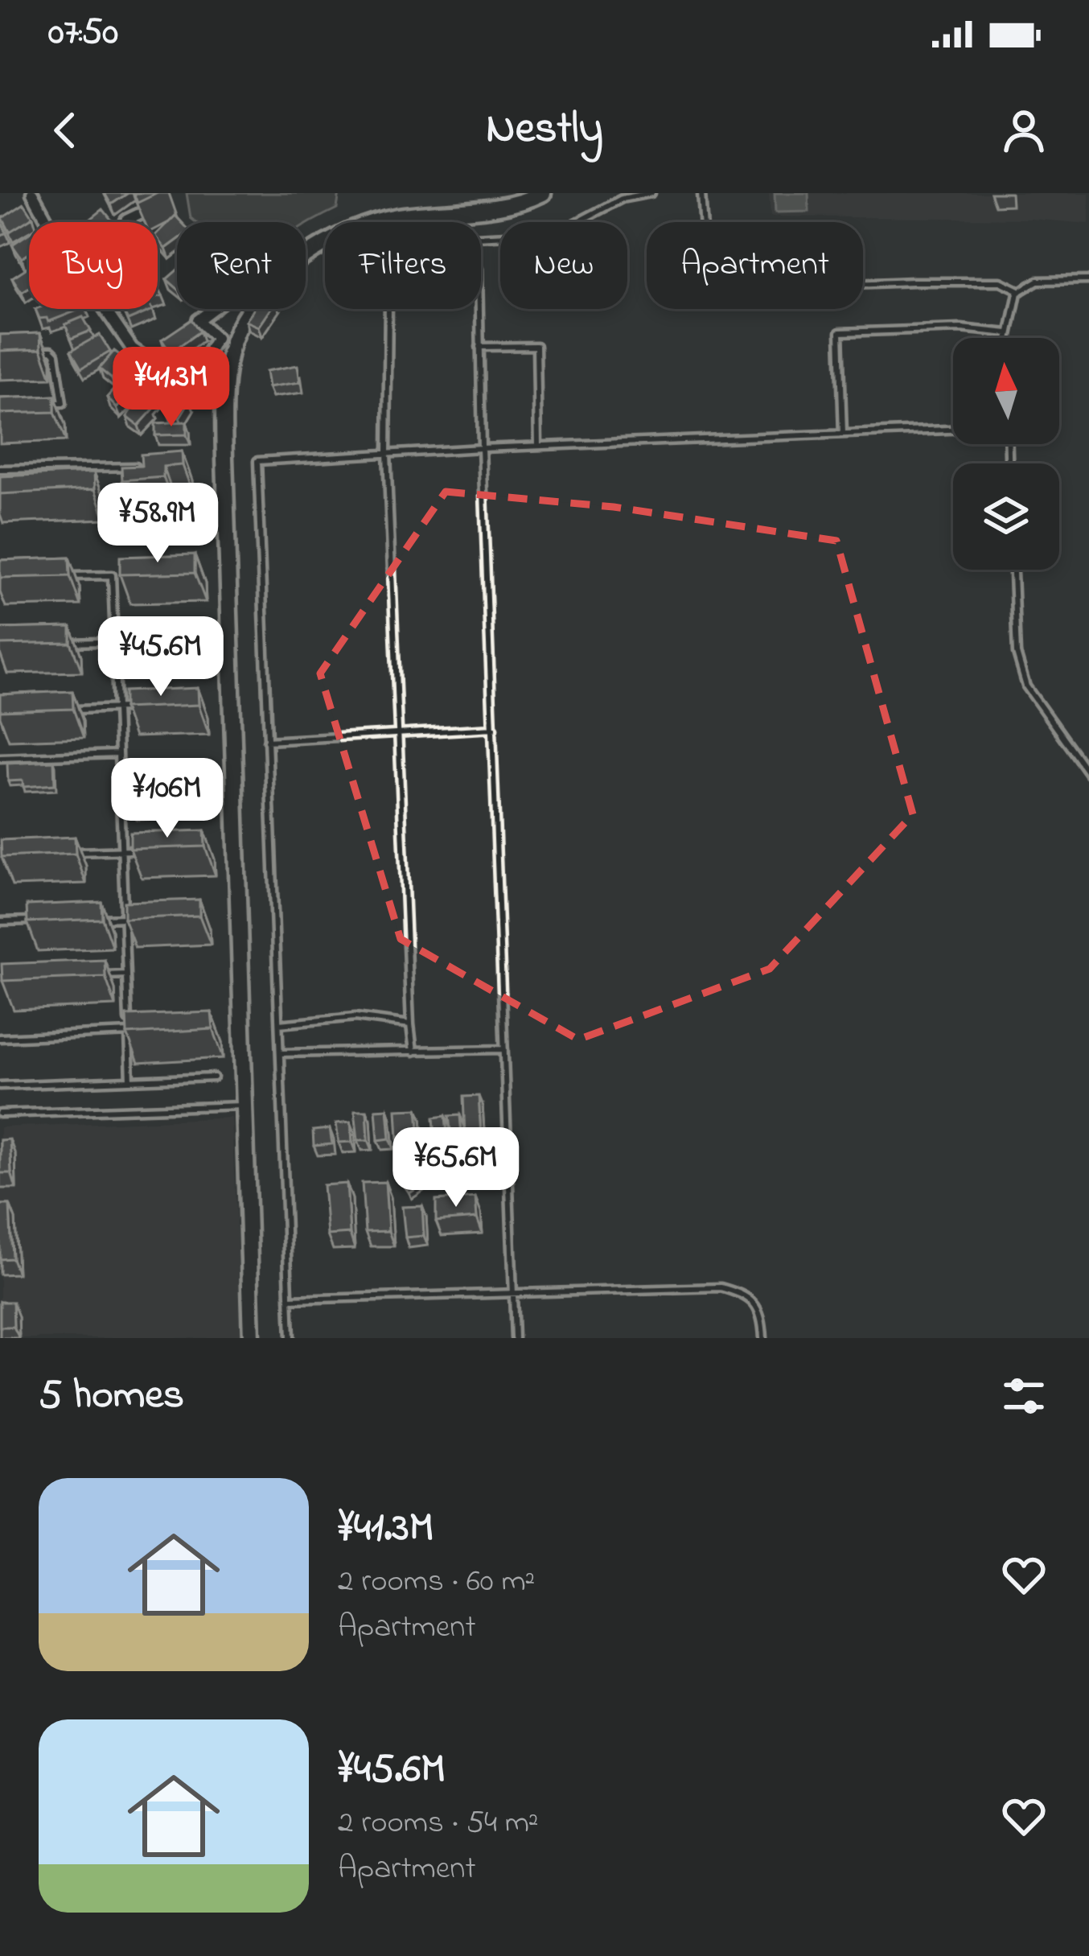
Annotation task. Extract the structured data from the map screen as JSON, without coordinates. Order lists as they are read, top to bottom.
{
  "north": "top",
  "page": {
    "status": "07:50",
    "header": "Nestly",
    "chip": [
      "Buy",
      "Rent",
      "Filters",
      "New",
      "Apartment"
    ],
    "price": [
      "¥41.3M",
      "¥58.9M",
      "¥45.6M",
      "¥106M",
      "¥65.6M"
    ],
    "heading": "5 homes",
    "list": [
      {
        "name": "¥41.3M",
        "note": "2 rooms · 60 m² · Apartment"
      },
      {
        "name": "¥45.6M",
        "note": "2 rooms · 54 m² · Apartment"
      }
    ]
  }
}
